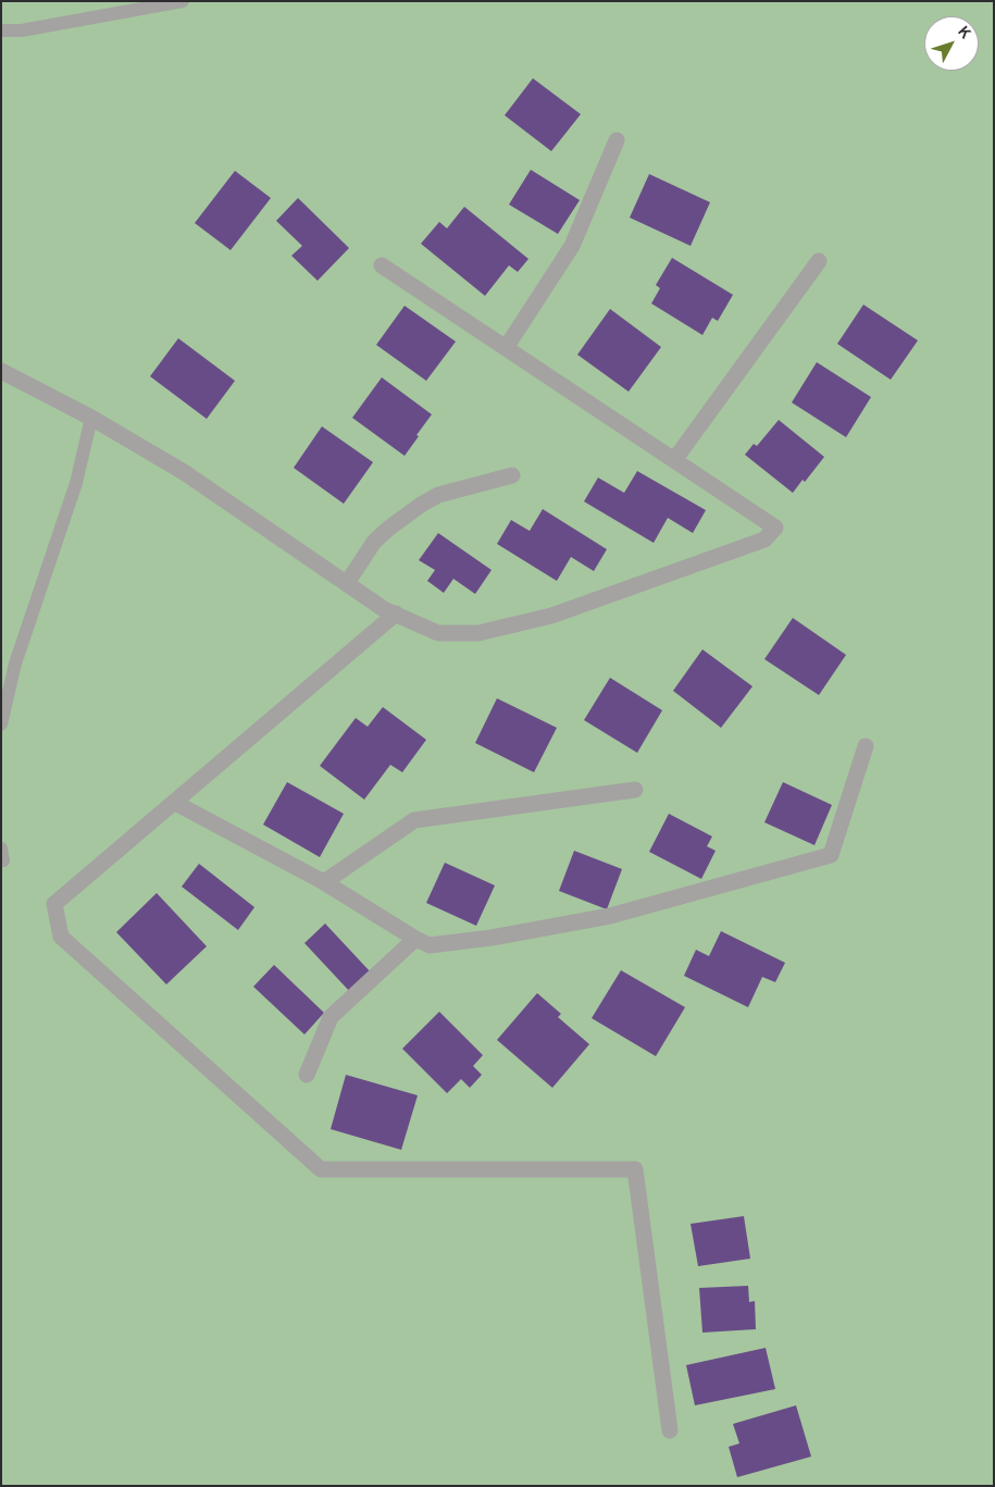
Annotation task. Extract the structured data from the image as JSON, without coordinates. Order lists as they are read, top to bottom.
{
  "north": "top right"
}
